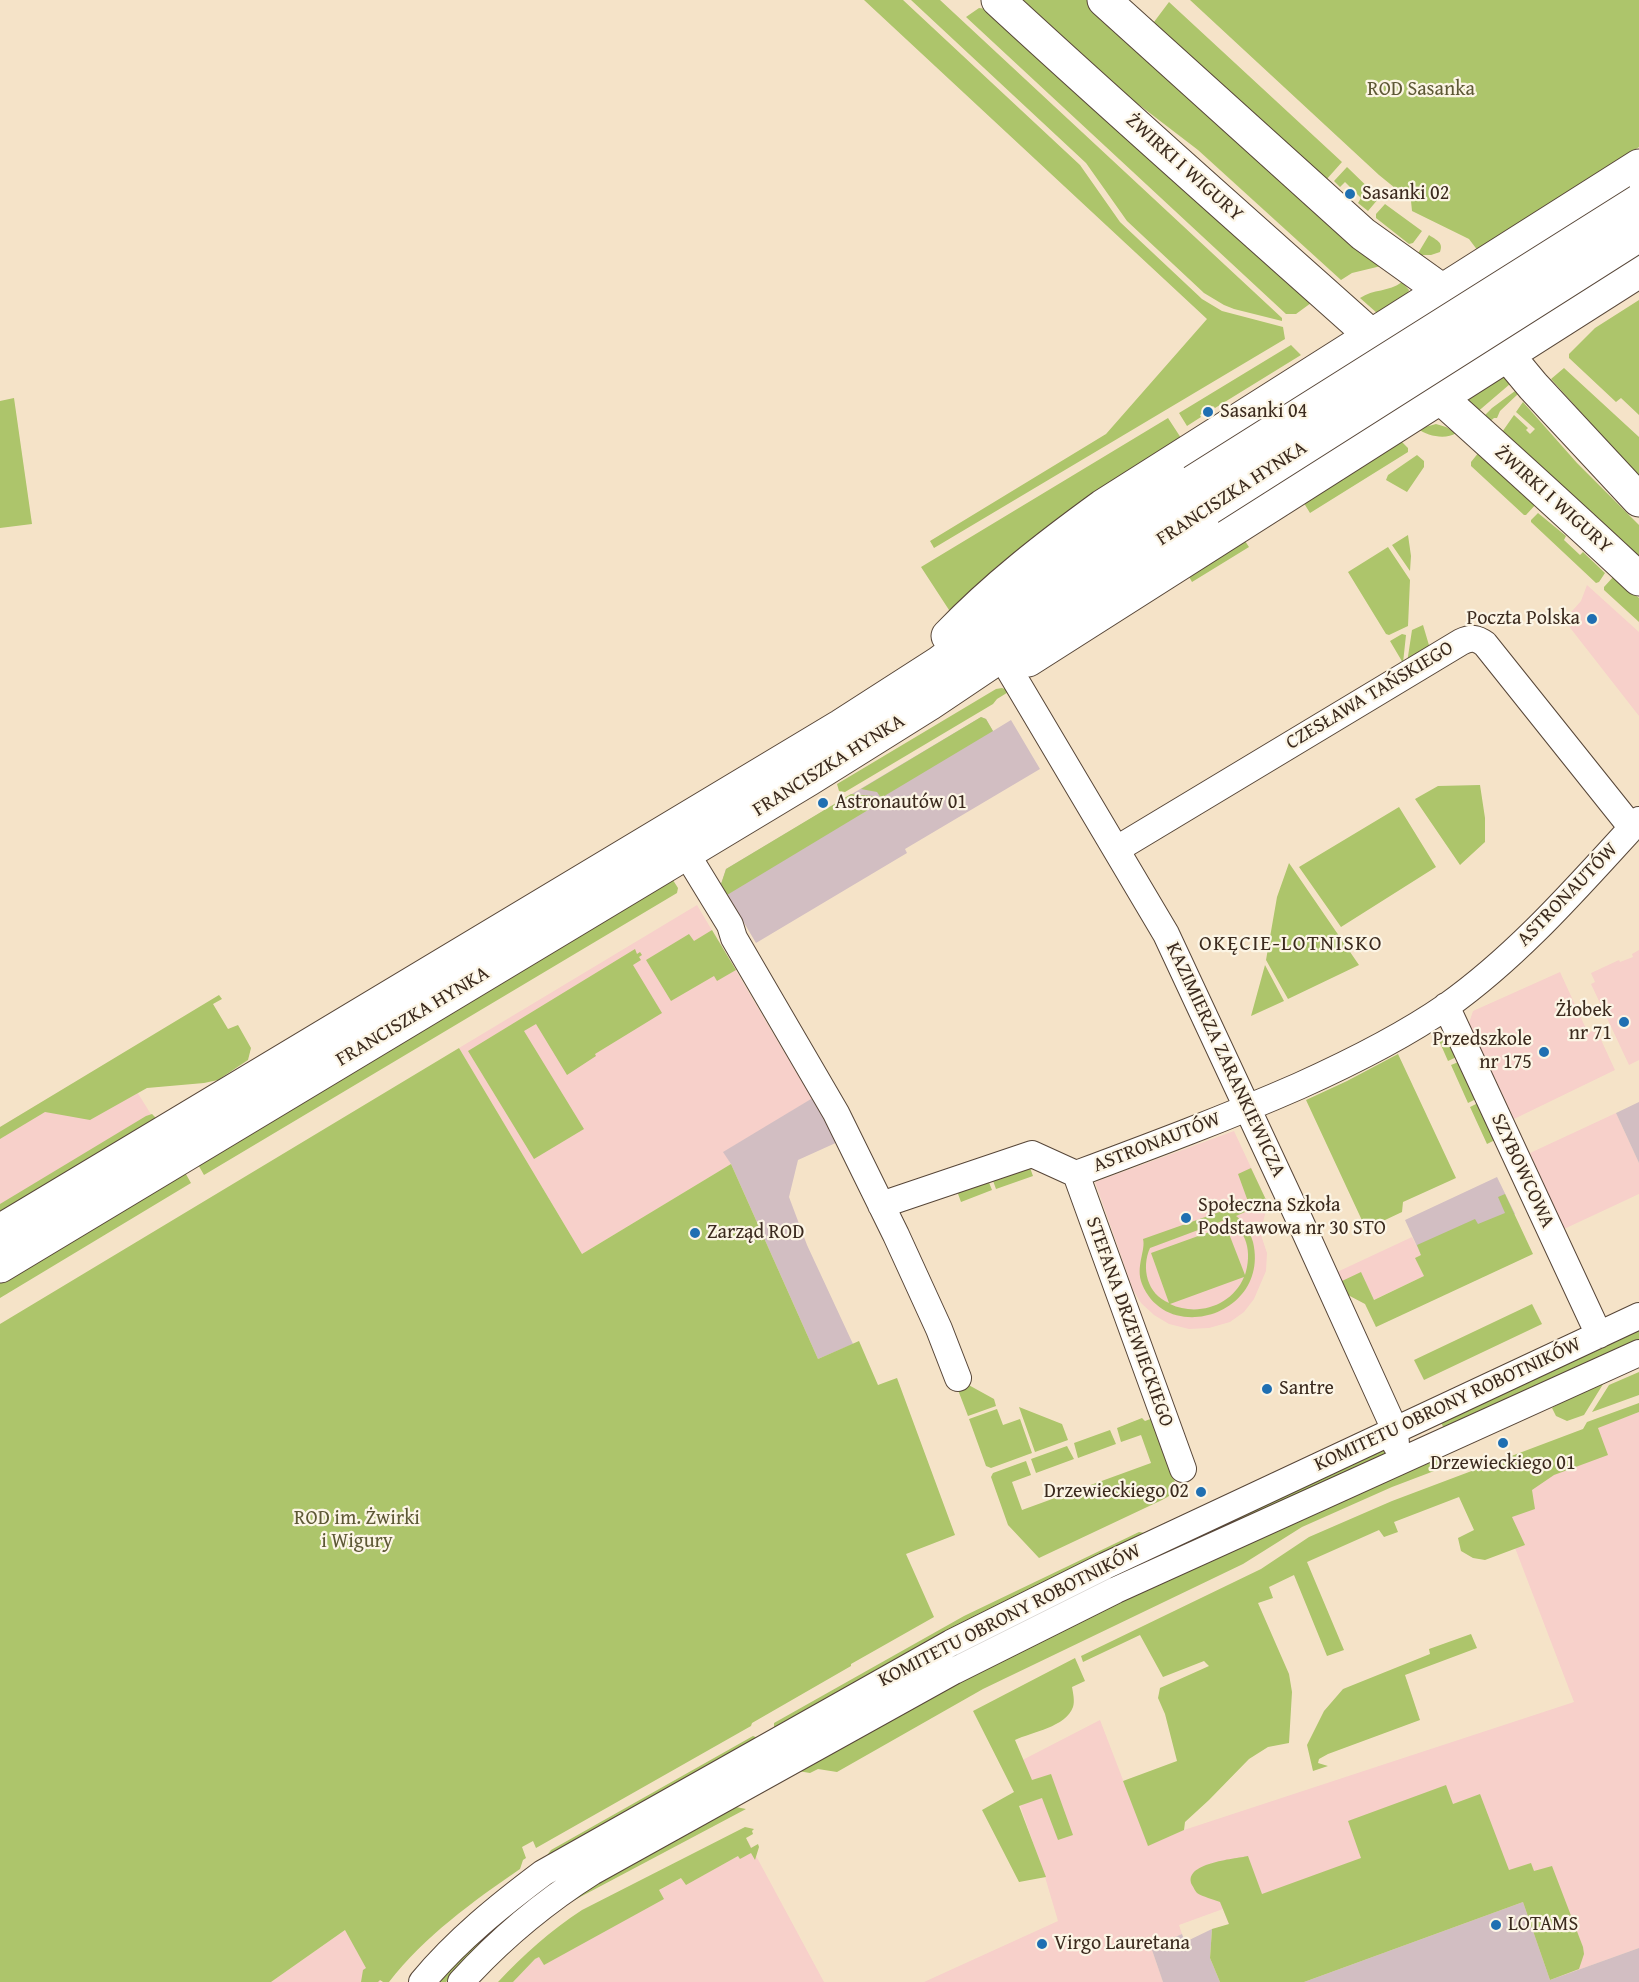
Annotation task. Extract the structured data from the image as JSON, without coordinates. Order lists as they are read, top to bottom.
{
  "streets": {
    "main road": ["ŻWIRKI I WIGURY", "FRANCISZKA HYNKA"],
    "street": [
      "CZESŁAWA TAŃSKIEGO",
      "ASTRONAUTÓW",
      "KAZIMIERZA ZARANKIEWICZA",
      "SZYBOWCOWA",
      "STEFANA DRZEWIECKIEGO",
      "KOMITETU OBRONY ROBOTNIKÓW"
    ]
  },
  "crossings": [
    ["CZESŁAWA TAŃSKIEGO", "ASTRONAUTÓW"],
    ["CZESŁAWA TAŃSKIEGO", "KAZIMIERZA ZARANKIEWICZA"],
    ["ASTRONAUTÓW", "KAZIMIERZA ZARANKIEWICZA"],
    ["ASTRONAUTÓW", "SZYBOWCOWA"],
    ["ASTRONAUTÓW", "STEFANA DRZEWIECKIEGO"],
    ["KAZIMIERZA ZARANKIEWICZA", "KOMITETU OBRONY ROBOTNIKÓW"],
    ["SZYBOWCOWA", "KOMITETU OBRONY ROBOTNIKÓW"]
  ],
  "districts": ["OKĘCIE-LOTNISKO"],
  "parks": ["ROD Sasanka", "ROD im. Żwirki i Wigury"],
  "places": [
    "Sasanki 02",
    "Sasanki 04",
    "Poczta Polska",
    "Astronautów 01",
    "Żłobek nr 71",
    "Przedszkole nr 175",
    "Społeczna Szkoła Podstawowa nr 30 STO",
    "Zarząd ROD",
    "Santre",
    "Drzewieckiego 01",
    "Drzewieckiego 02",
    "LOTAMS",
    "Virgo Lauretana"
  ]
}
